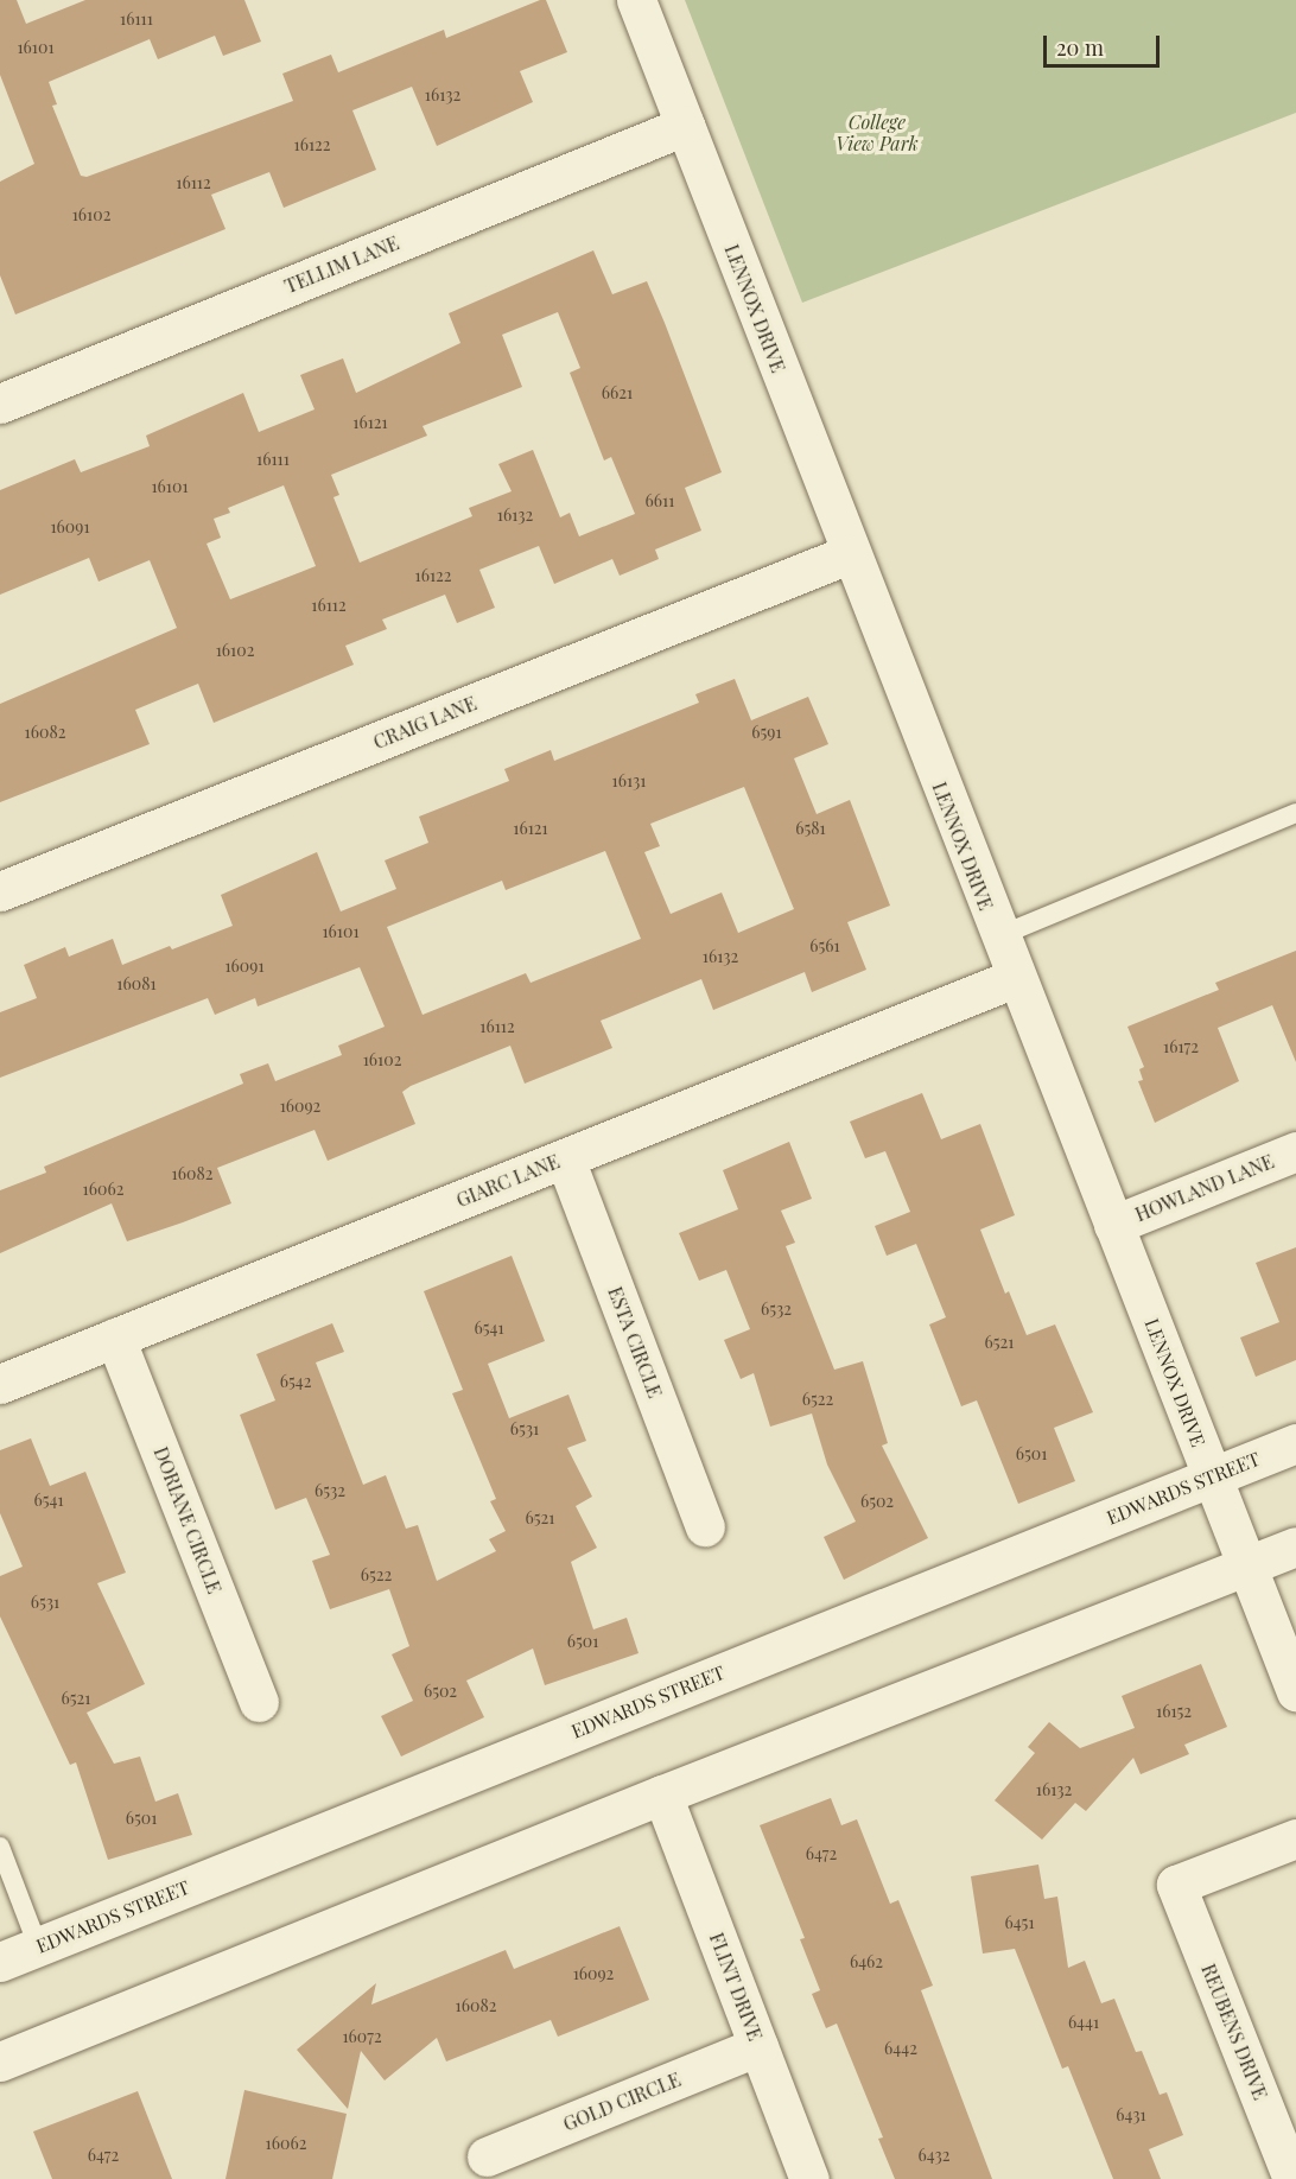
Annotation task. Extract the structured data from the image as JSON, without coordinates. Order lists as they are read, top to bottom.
{
  "streets": {
    "street": [
      "TELLIM LANE",
      "LENNOX DRIVE",
      "CRAIG LANE",
      "GIARC LANE",
      "HOWLAND LANE",
      "ESTA CIRCLE",
      "EDWARDS STREET",
      "DORIANE CIRCLE",
      "FLINT DRIVE",
      "REUBENS DRIVE",
      "GOLD CIRCLE"
    ]
  },
  "crossings": [
    ["TELLIM LANE", "LENNOX DRIVE"],
    ["LENNOX DRIVE", "CRAIG LANE"],
    ["LENNOX DRIVE", "GIARC LANE"],
    ["LENNOX DRIVE", "HOWLAND LANE"],
    ["LENNOX DRIVE", "EDWARDS STREET"],
    ["GIARC LANE", "ESTA CIRCLE"],
    ["GIARC LANE", "DORIANE CIRCLE"],
    ["FLINT DRIVE", "GOLD CIRCLE"]
  ],
  "parks": ["College View Park"],
  "house_numbers": [
    "16111",
    "16101",
    "16132",
    "16122",
    "16112",
    "16102",
    "6621",
    "16121",
    "16111",
    "16101",
    "6611",
    "16132",
    "16091",
    "16122",
    "16112",
    "16102",
    "16082",
    "6591",
    "16131",
    "16121",
    "6581",
    "16101",
    "6561",
    "16132",
    "16091",
    "16081",
    "16112",
    "16172",
    "16102",
    "16092",
    "16082",
    "16062",
    "6532",
    "6541",
    "6521",
    "6542",
    "6522",
    "6531",
    "6501",
    "6532",
    "6541",
    "6502",
    "6521",
    "6522",
    "6531",
    "6501",
    "6502",
    "6521",
    "16152",
    "16132",
    "6501",
    "6472",
    "6451",
    "6462",
    "16092",
    "16082",
    "6441",
    "16072",
    "6442",
    "6431",
    "16062",
    "6472",
    "6432"
  ],
  "scale_bar": "20 m"
}
